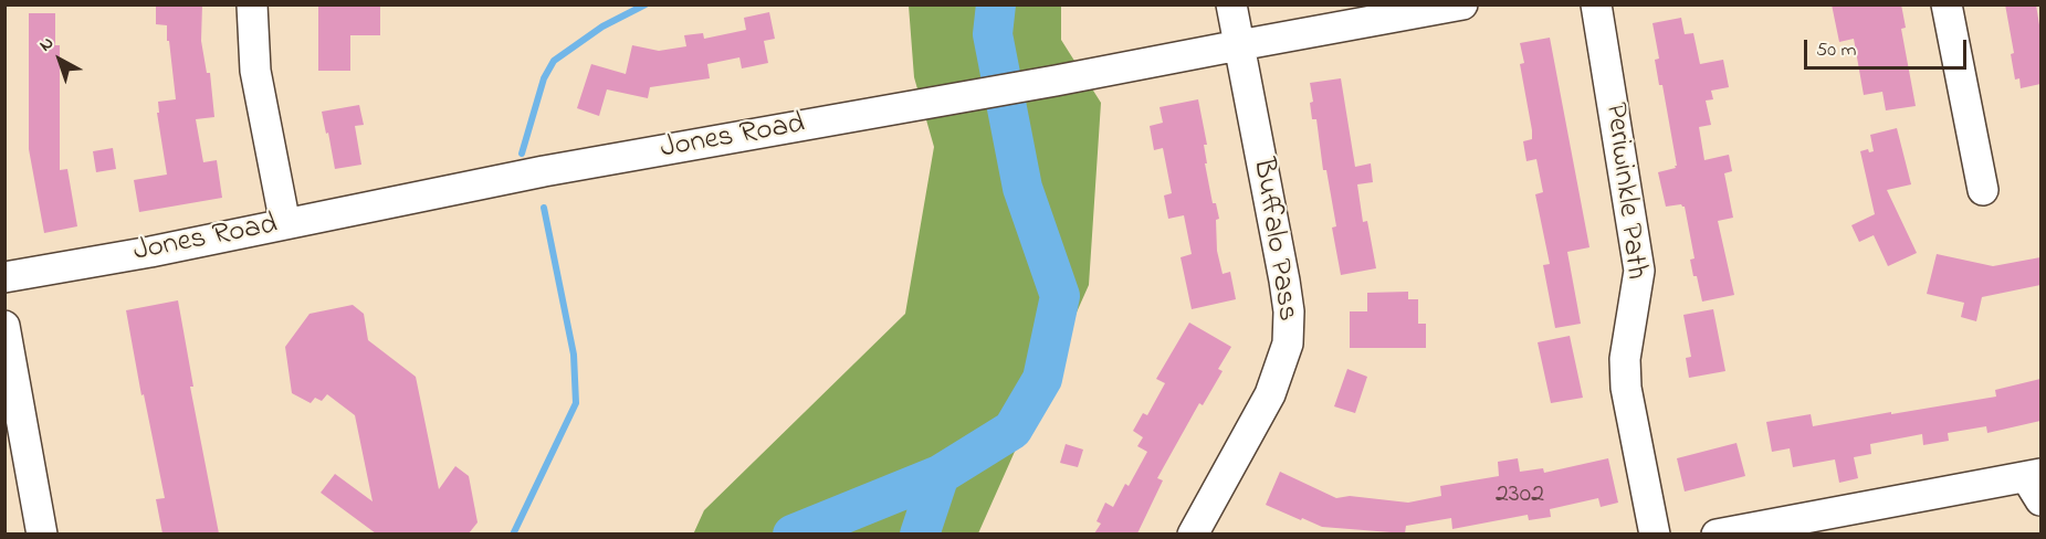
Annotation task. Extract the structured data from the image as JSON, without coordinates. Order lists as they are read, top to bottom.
{
  "streets": {
    "street": ["Jones Road", "Periwinkle Path", "Buffalo Pass"]
  },
  "crossings": [
    ["Jones Road", "Buffalo Pass"]
  ],
  "house_numbers": ["2302"],
  "scale_bar": "50 m",
  "north": "top left"
}
